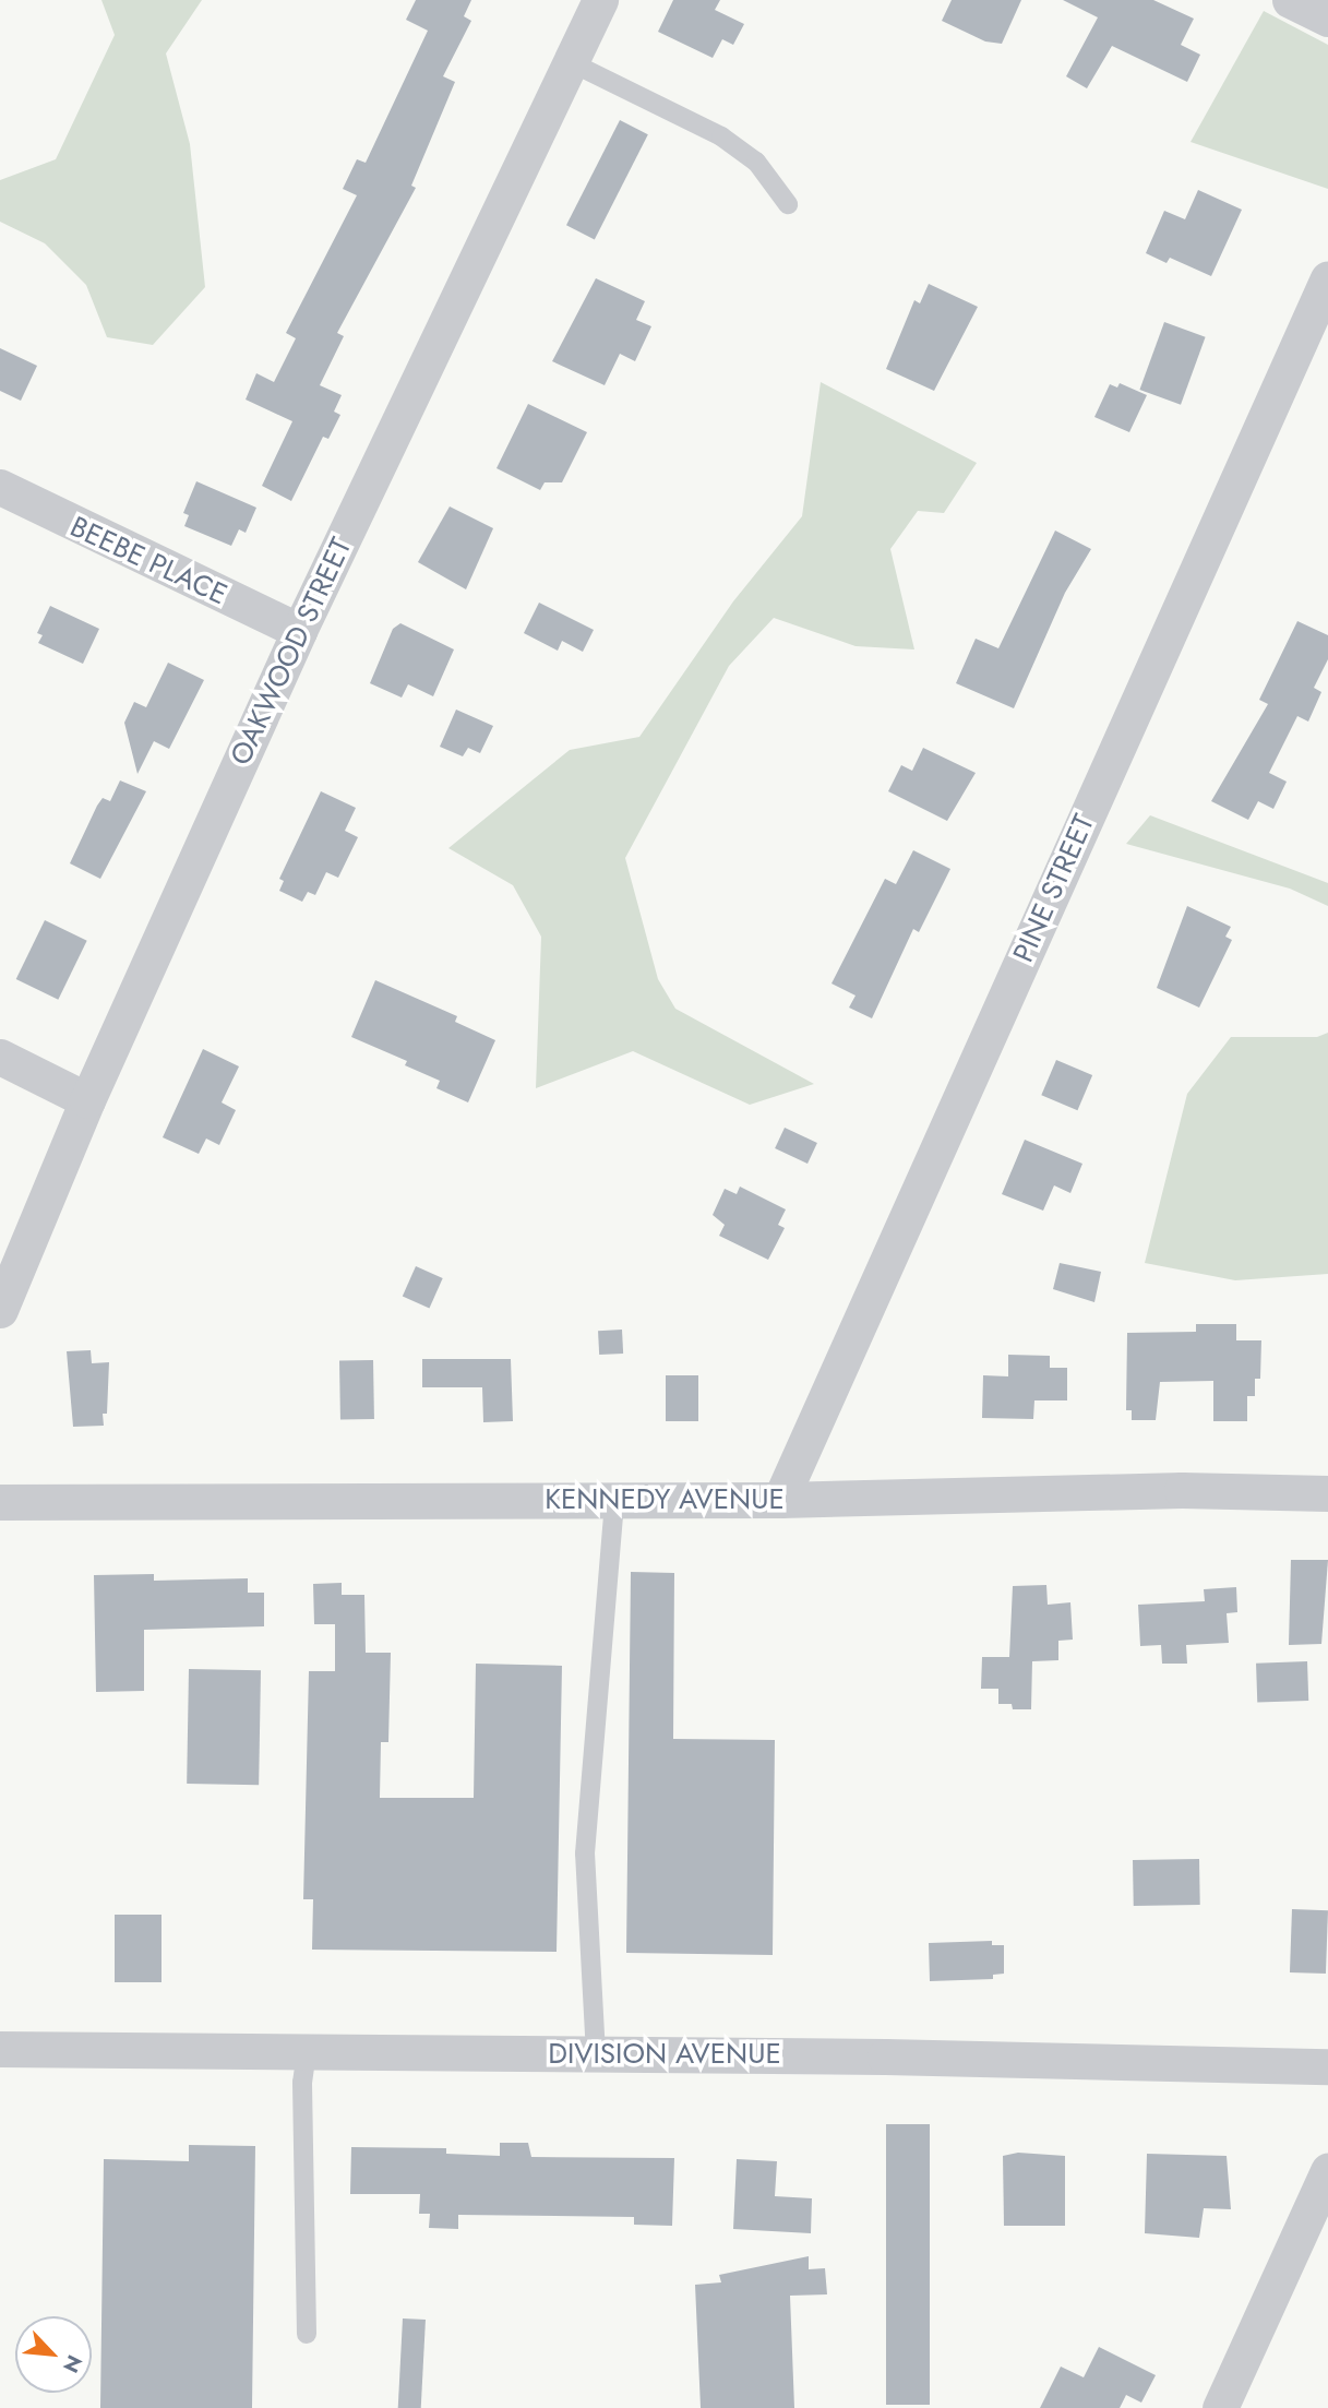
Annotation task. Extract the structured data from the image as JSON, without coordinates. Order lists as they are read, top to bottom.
{
  "streets": {
    "street": [
      "BEEBE PLACE",
      "OAKWOOD STREET",
      "PINE STREET",
      "KENNEDY AVENUE",
      "DIVISION AVENUE"
    ]
  },
  "crossings": [
    ["BEEBE PLACE", "OAKWOOD STREET"],
    ["PINE STREET", "KENNEDY AVENUE"]
  ],
  "north": "bottom right"
}
